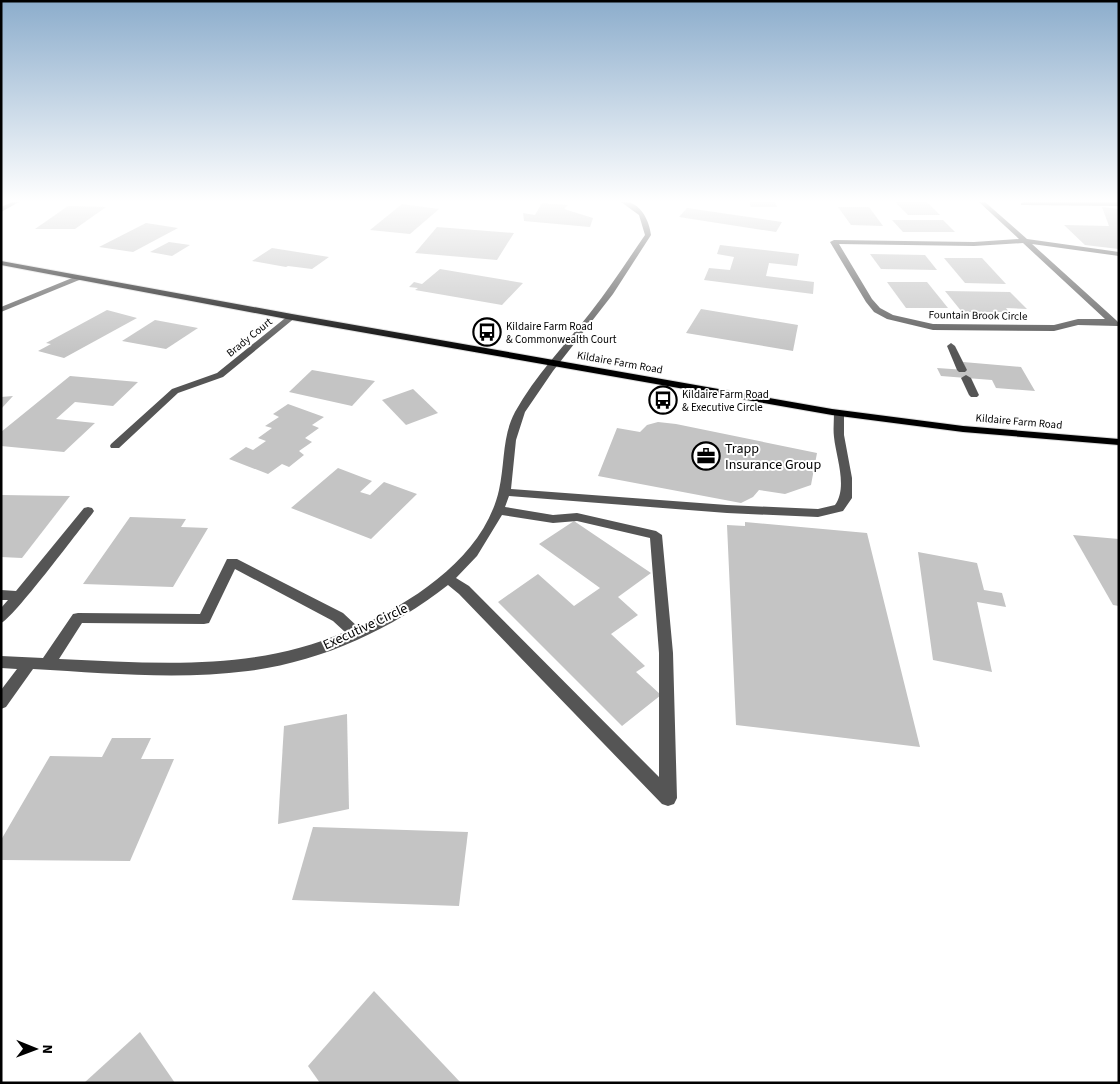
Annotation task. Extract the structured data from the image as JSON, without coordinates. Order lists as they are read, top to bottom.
{
  "streets": {
    "main road": ["Kildaire Farm Road"],
    "street": ["Fountain Brook Circle", "Brady Court", "Executive Circle"]
  },
  "crossings": [
    ["Brady Court", "Kildaire Farm Road"],
    ["Kildaire Farm Road", "Executive Circle"]
  ],
  "places": {
    "bus stop": ["Kildaire Farm Road & Commonwealth Court", "Kildaire Farm Road & Executive Circle"],
    "office": ["Trapp Insurance Group"]
  },
  "north": "right"
}
